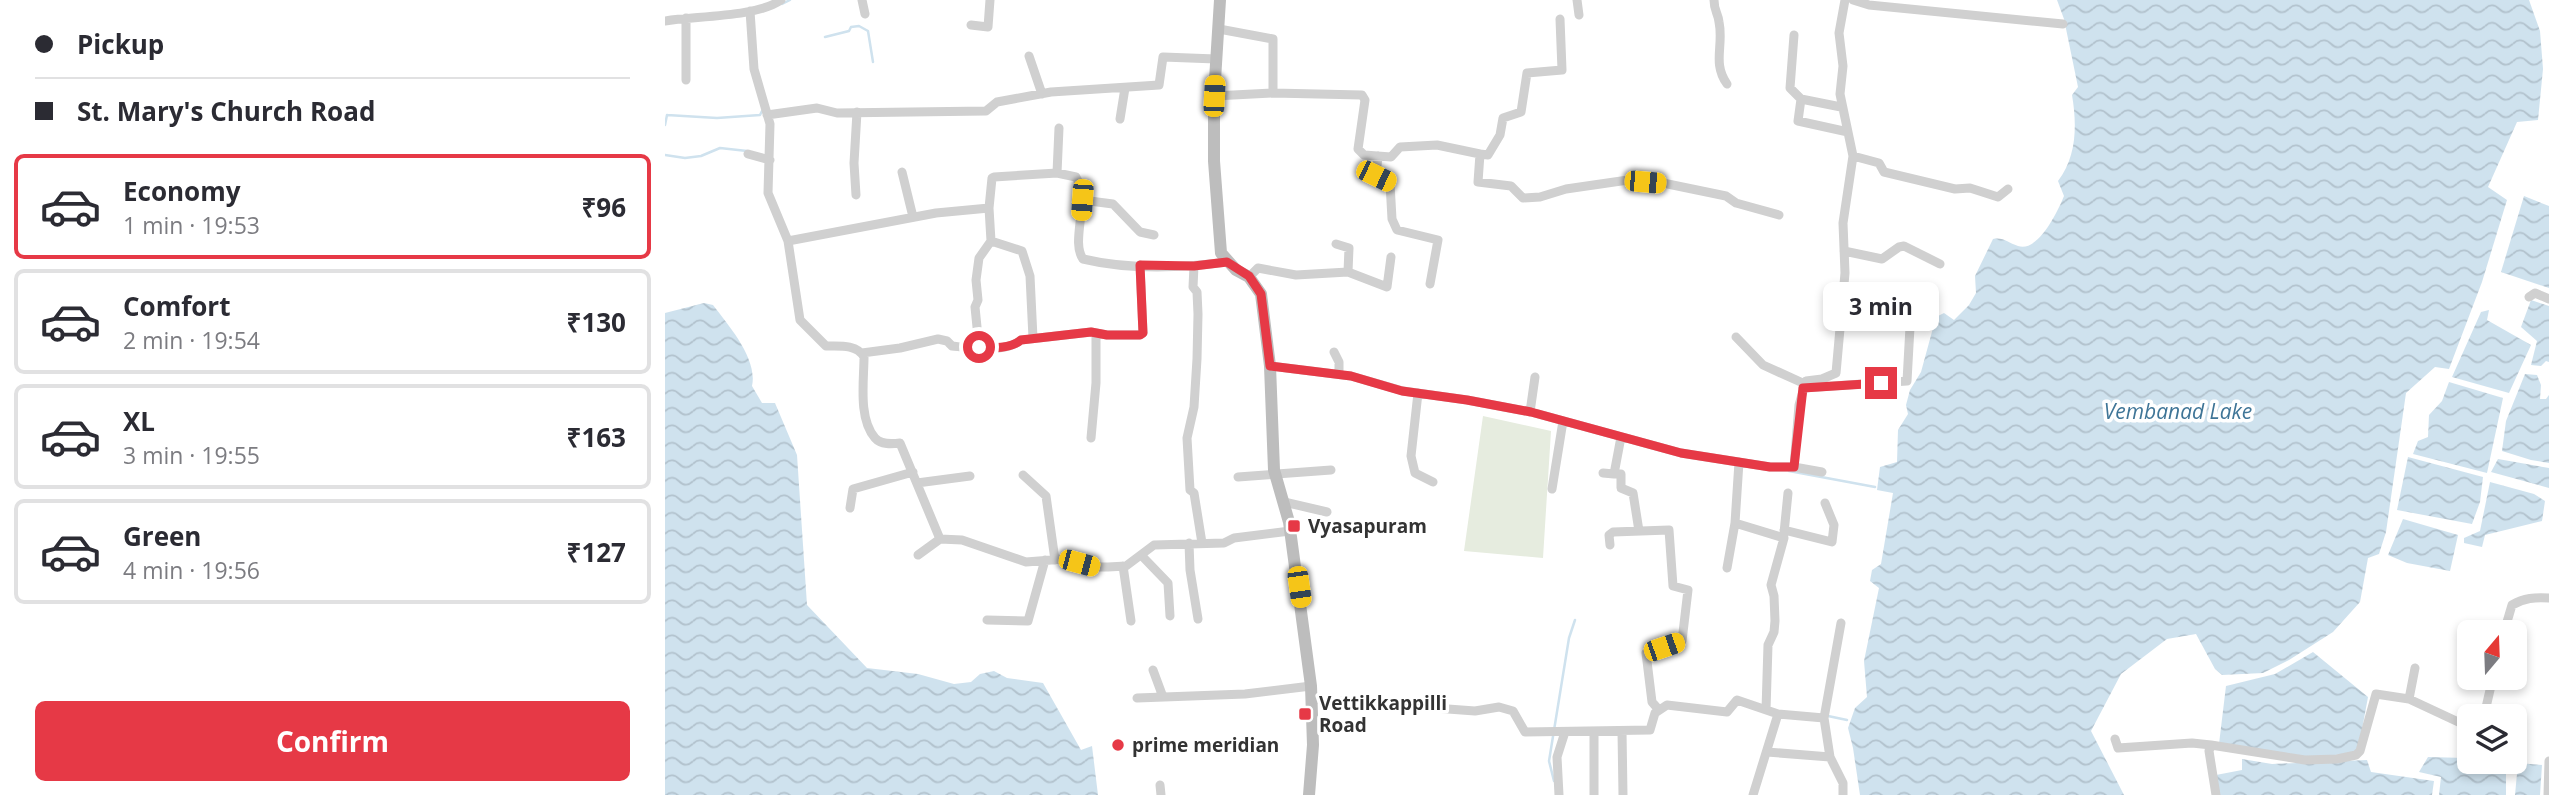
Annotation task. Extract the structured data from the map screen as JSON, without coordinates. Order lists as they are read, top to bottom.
{
  "water": ["Vembanad Lake"],
  "places": {
    "transit": ["Vyasapuram", "Vettikkappilli Road"],
    "other": ["prime meridian"]
  },
  "north": "top",
  "page": {
    "banner": ["Pickup", "St. Mary's Church Road"],
    "list": [
      {
        "name": "Economy",
        "note": "1 min · 19:53",
        "value": "₹96"
      },
      {
        "name": "Comfort",
        "note": "2 min · 19:54",
        "value": "₹130"
      },
      {
        "name": "XL",
        "note": "3 min · 19:55",
        "value": "₹163"
      },
      {
        "name": "Green",
        "note": "4 min · 19:56",
        "value": "₹127"
      }
    ],
    "bubble": "3 min",
    "buttons": "Confirm"
  }
}
